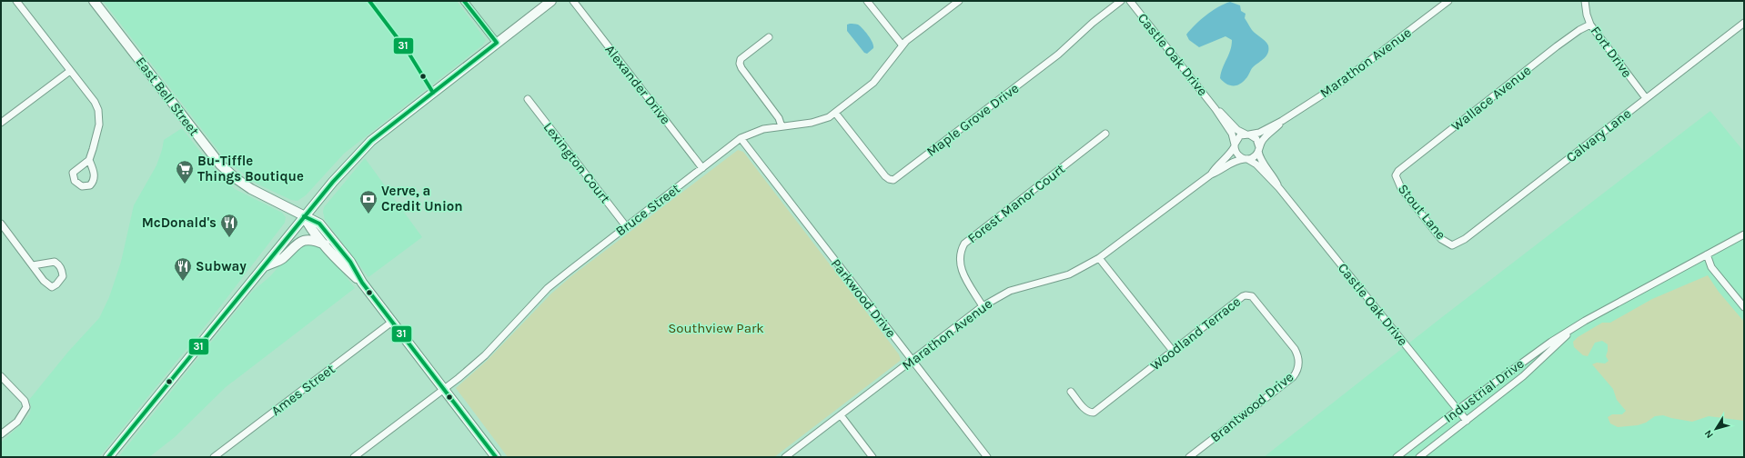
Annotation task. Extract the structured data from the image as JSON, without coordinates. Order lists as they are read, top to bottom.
{
  "streets": {
    "main road": ["East Bell Street"],
    "street": [
      "Fort Drive",
      "Castle Oak Drive",
      "Marathon Avenue",
      "Alexander Drive",
      "Wallace Avenue",
      "Maple Grove Drive",
      "Calvary Lane",
      "Lexington Court",
      "Forest Manor Court",
      "Bruce Street",
      "Stout Lane",
      "Parkwood Drive",
      "Woodland Terrace",
      "Ames Street",
      "Industrial Drive",
      "Brantwood Drive"
    ]
  },
  "crossings": [
    ["Fort Drive", "Wallace Avenue"],
    ["Fort Drive", "Calvary Lane"],
    ["Castle Oak Drive", "Marathon Avenue"],
    ["Castle Oak Drive", "Industrial Drive"],
    ["Marathon Avenue", "Forest Manor Court"],
    ["Marathon Avenue", "Parkwood Drive"],
    ["Alexander Drive", "Bruce Street"],
    ["Wallace Avenue", "Stout Lane"],
    ["Maple Grove Drive", "Bruce Street"],
    ["Calvary Lane", "Stout Lane"],
    ["Lexington Court", "Bruce Street"],
    ["Bruce Street", "Parkwood Drive"],
    ["Woodland Terrace", "Brantwood Drive"]
  ],
  "parks": ["Southview Park"],
  "places": {
    "supermarket": ["Bu-Tiffle Things Boutique"],
    "bank": ["Verve, a Credit Union"],
    "restaurant": ["McDonald's", "Subway"]
  },
  "lines": ["transit line 31"],
  "north": "bottom left"
}
